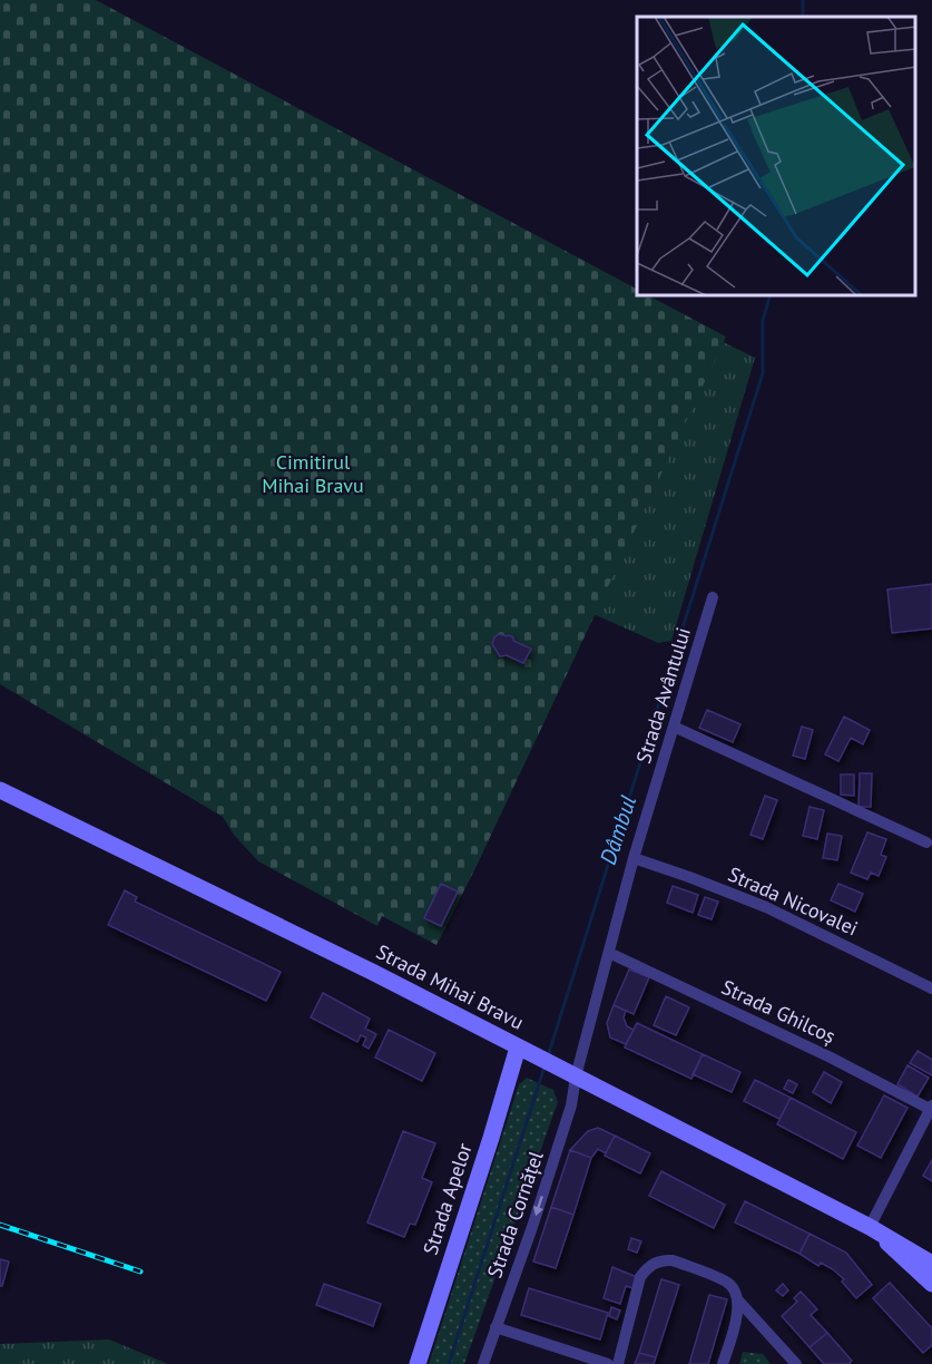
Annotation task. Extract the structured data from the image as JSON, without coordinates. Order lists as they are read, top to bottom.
{
  "streets": {
    "main road": ["Strada Mihai Bravu", "Strada Apelor"],
    "street": [
      "Strada Avântului",
      "Strada Nicovalei",
      "Strada Ghilcoș",
      "Strada Cornățel"
    ]
  },
  "crossings": [
    ["Strada Avântului", "Strada Nicovalei"],
    ["Strada Avântului", "Strada Mihai Bravu"],
    ["Strada Avântului", "Strada Ghilcoș"],
    ["Strada Avântului", "Strada Cornățel"],
    ["Strada Mihai Bravu", "Strada Apelor"],
    ["Strada Mihai Bravu", "Strada Cornățel"]
  ],
  "one_way": ["Strada Cornățel"],
  "water": ["Dâmbul"],
  "parks": ["Cimitirul Mihai Bravu"]
}
